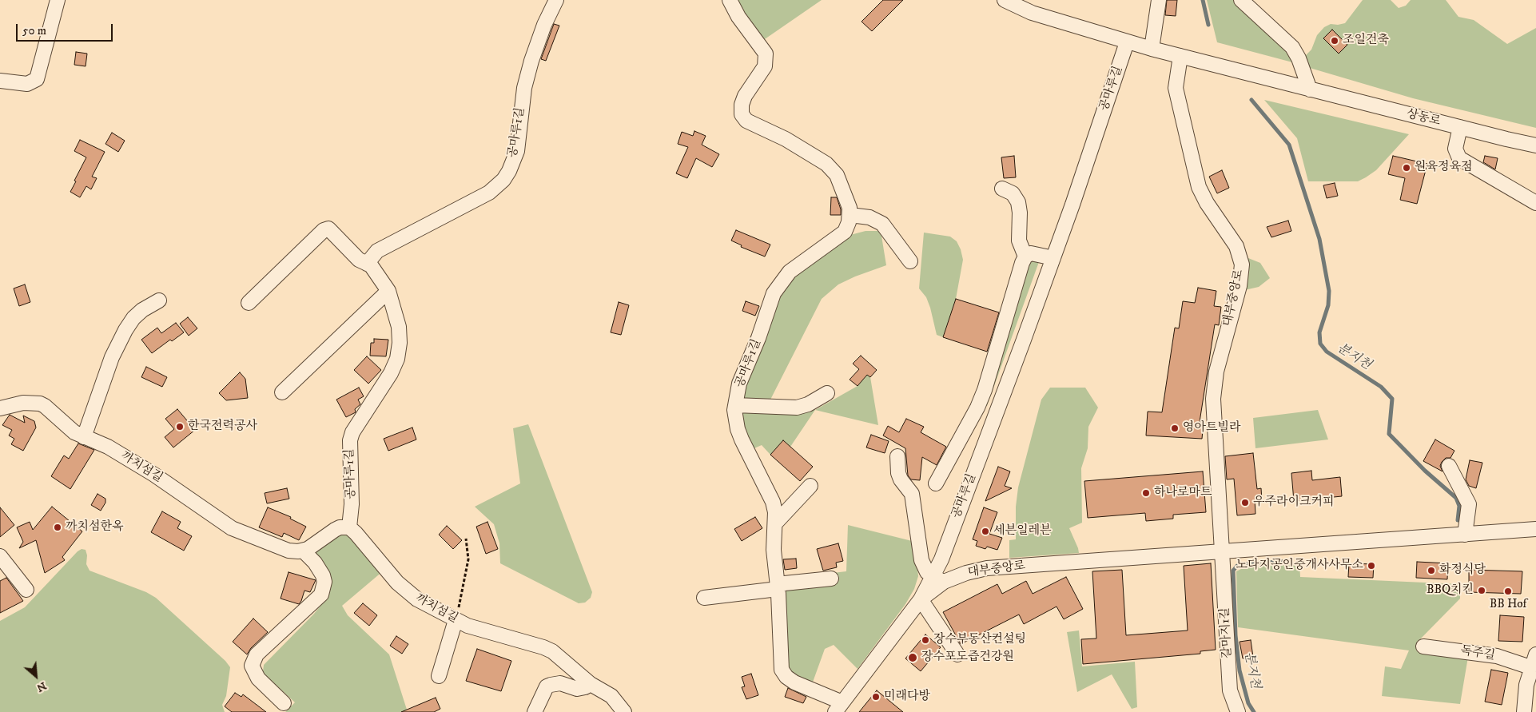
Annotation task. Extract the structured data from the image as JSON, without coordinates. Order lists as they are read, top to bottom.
{
  "streets": {
    "street": [
      "공마루길",
      "상동로",
      "공마루1길",
      "대부중앙로",
      "까치섬길",
      "갈마지1길",
      "독주길"
    ]
  },
  "crossings": [
    ["공마루길", "상동로"],
    ["공마루길", "대부중앙로"],
    ["상동로", "대부중앙로"],
    ["공마루1길", "대부중앙로"],
    ["공마루1길", "까치섬길"],
    ["대부중앙로", "갈마지1길"]
  ],
  "water": ["분지천"],
  "places": [
    "조일건축",
    "원육정육점",
    "한국전력공사",
    "영아트빌라",
    "하나로마트",
    "우주라이크커피",
    "까치섬한옥",
    "세븐일레븐",
    "노다지공인중개사사무소",
    "화정식당",
    "BBQ치킨",
    "BB Hof",
    "장수부동산컨설팅",
    "장수포도즙건강원",
    "미래다방"
  ],
  "scale_bar": "50 m",
  "north": "bottom right"
}
